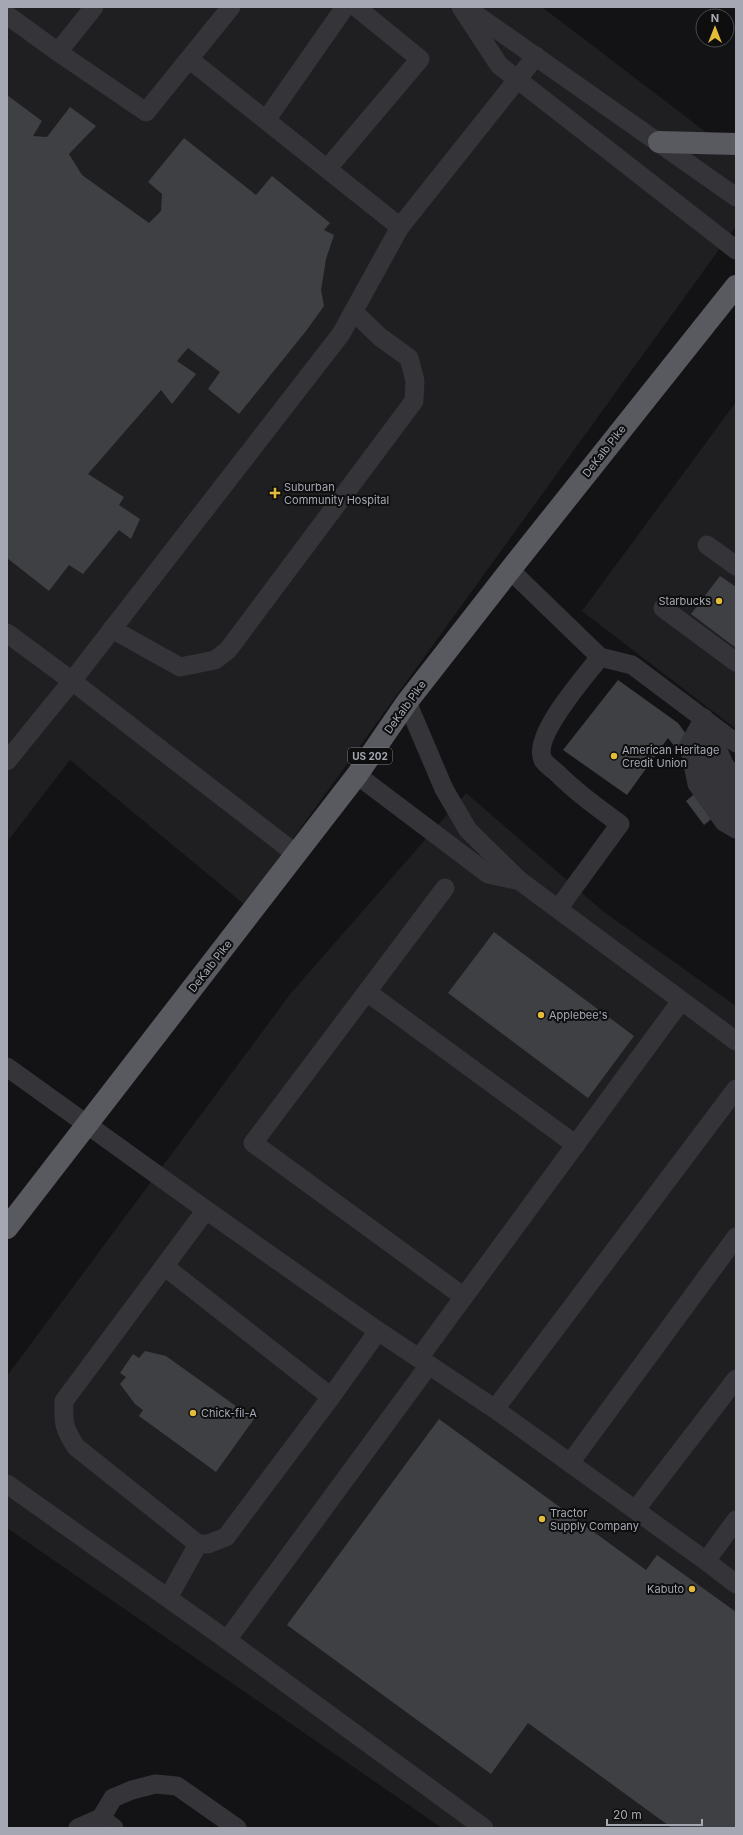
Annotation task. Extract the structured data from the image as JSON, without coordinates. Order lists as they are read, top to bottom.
{
  "streets": {
    "highway": ["DeKalb Pike", "US 202"]
  },
  "places": {
    "health": ["Suburban Community Hospital"],
    "other": [
      "Starbucks",
      "American Heritage Credit Union",
      "Applebee's",
      "Chick-fil-A",
      "Tractor Supply Company",
      "Kabuto"
    ]
  },
  "scale_bar": "20 m",
  "north": "top"
}
